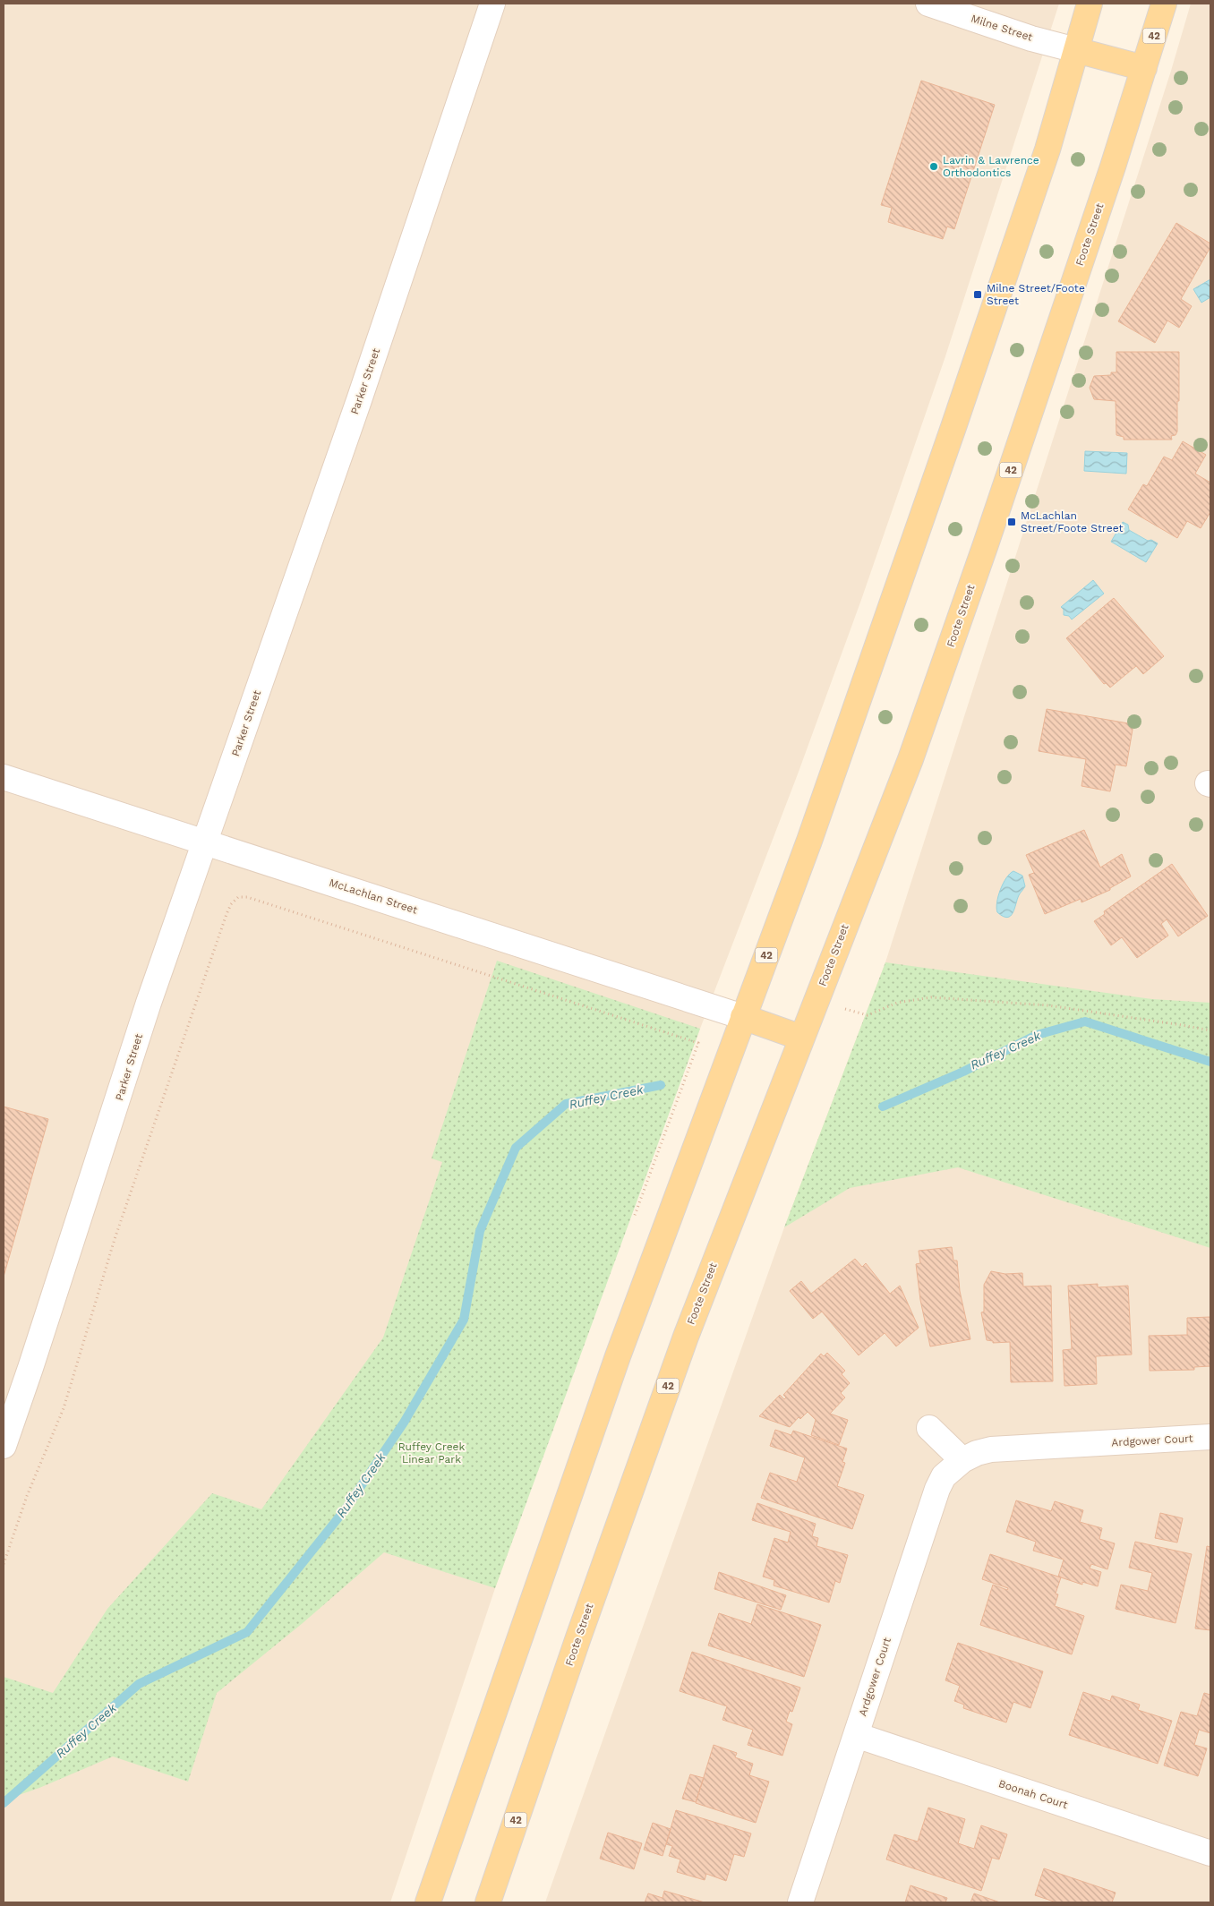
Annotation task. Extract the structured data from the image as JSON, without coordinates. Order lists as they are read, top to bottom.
{
  "streets": {
    "main road": ["42", "Foote Street"],
    "street": [
      "Milne Street",
      "Parker Street",
      "McLachlan Street",
      "Ardgower Court",
      "Boonah Court"
    ]
  },
  "crossings": [
    ["Milne Street", "42"],
    ["42", "McLachlan Street"],
    ["Parker Street", "McLachlan Street"],
    ["Ardgower Court", "Boonah Court"]
  ],
  "water": ["Ruffey Creek"],
  "parks": ["Ruffey Creek Linear Park"],
  "places": {
    "other": ["Lavrin & Lawrence Orthodontics"],
    "transit": ["Milne Street/Foote Street", "McLachlan Street/Foote Street"]
  }
}
